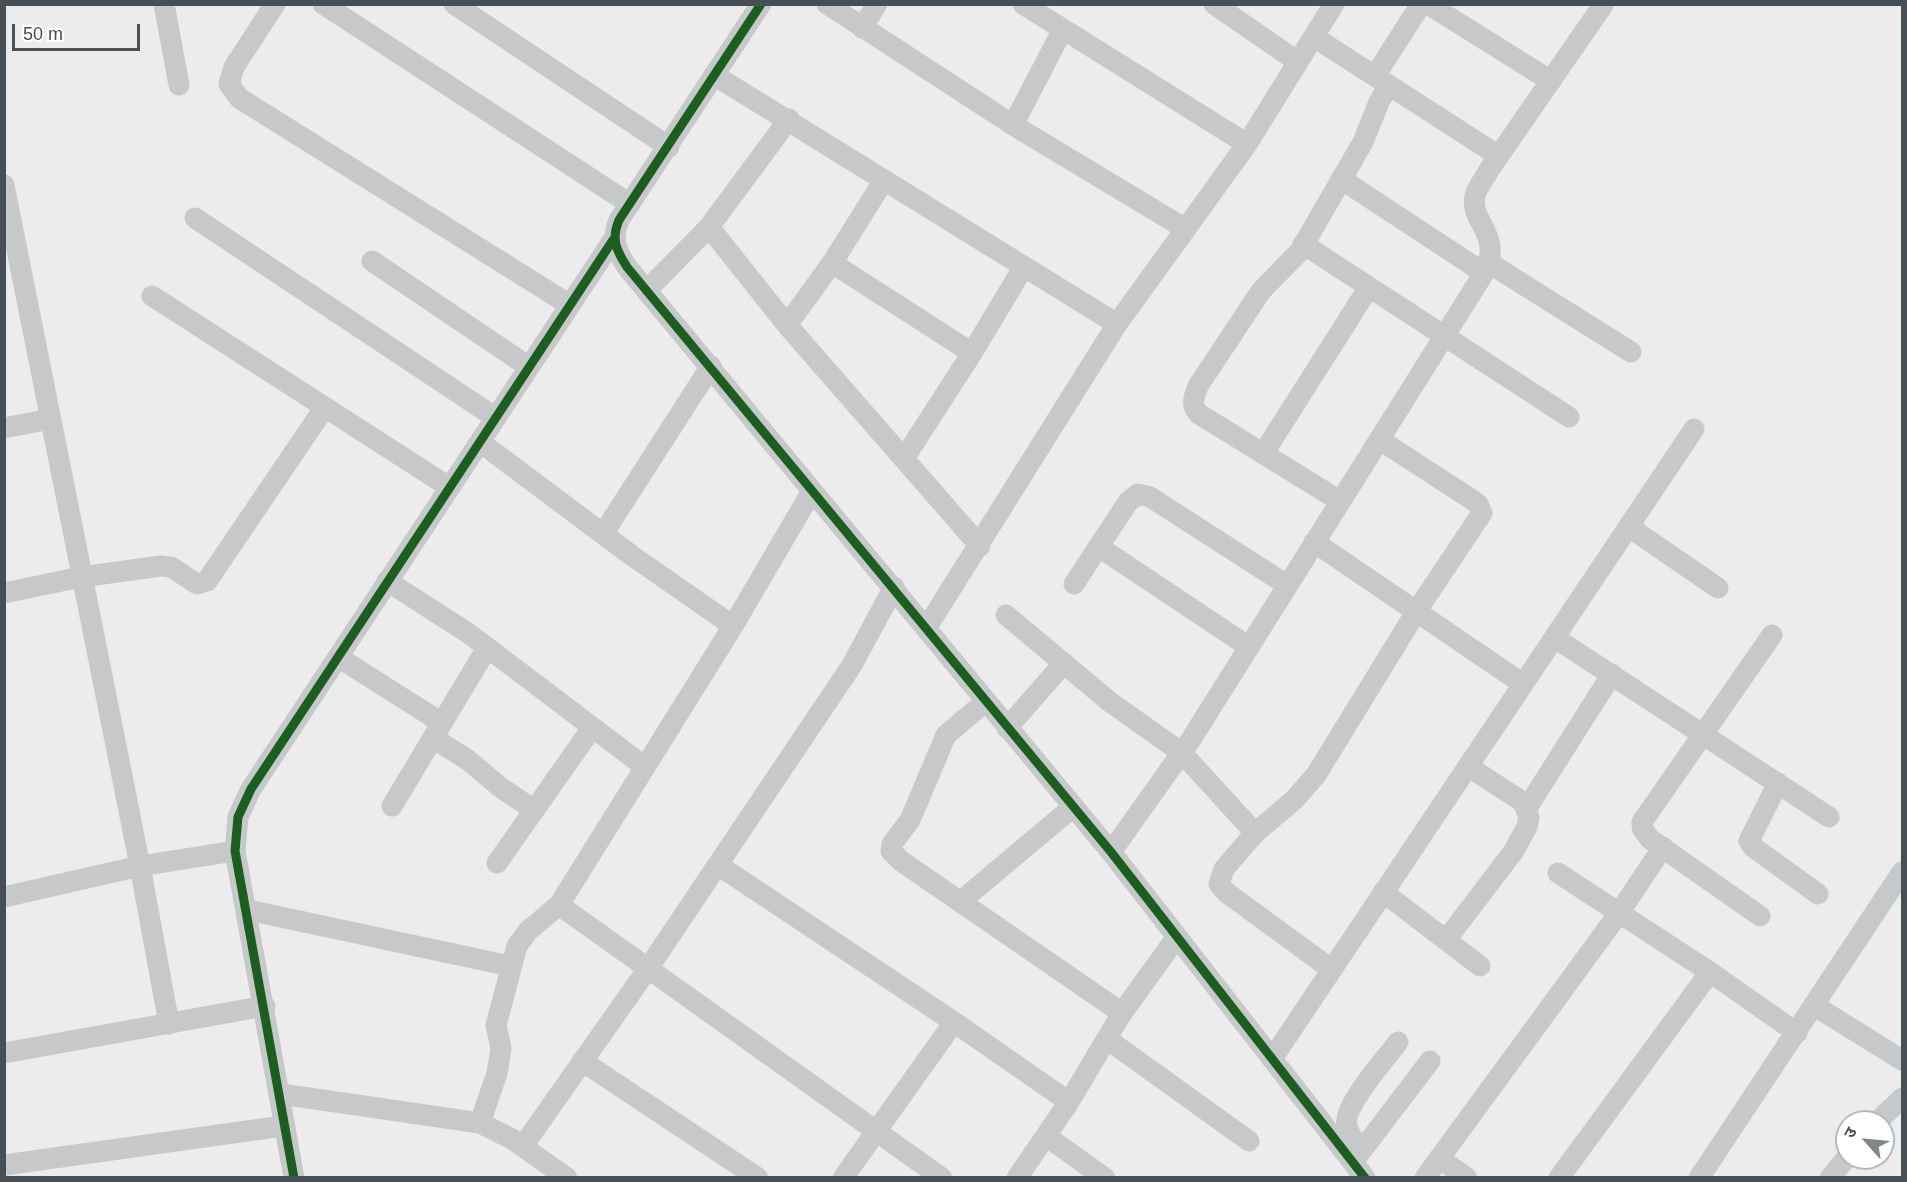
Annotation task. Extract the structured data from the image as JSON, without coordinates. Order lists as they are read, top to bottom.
{
  "scale_bar": "50 m",
  "north": "top left"
}
